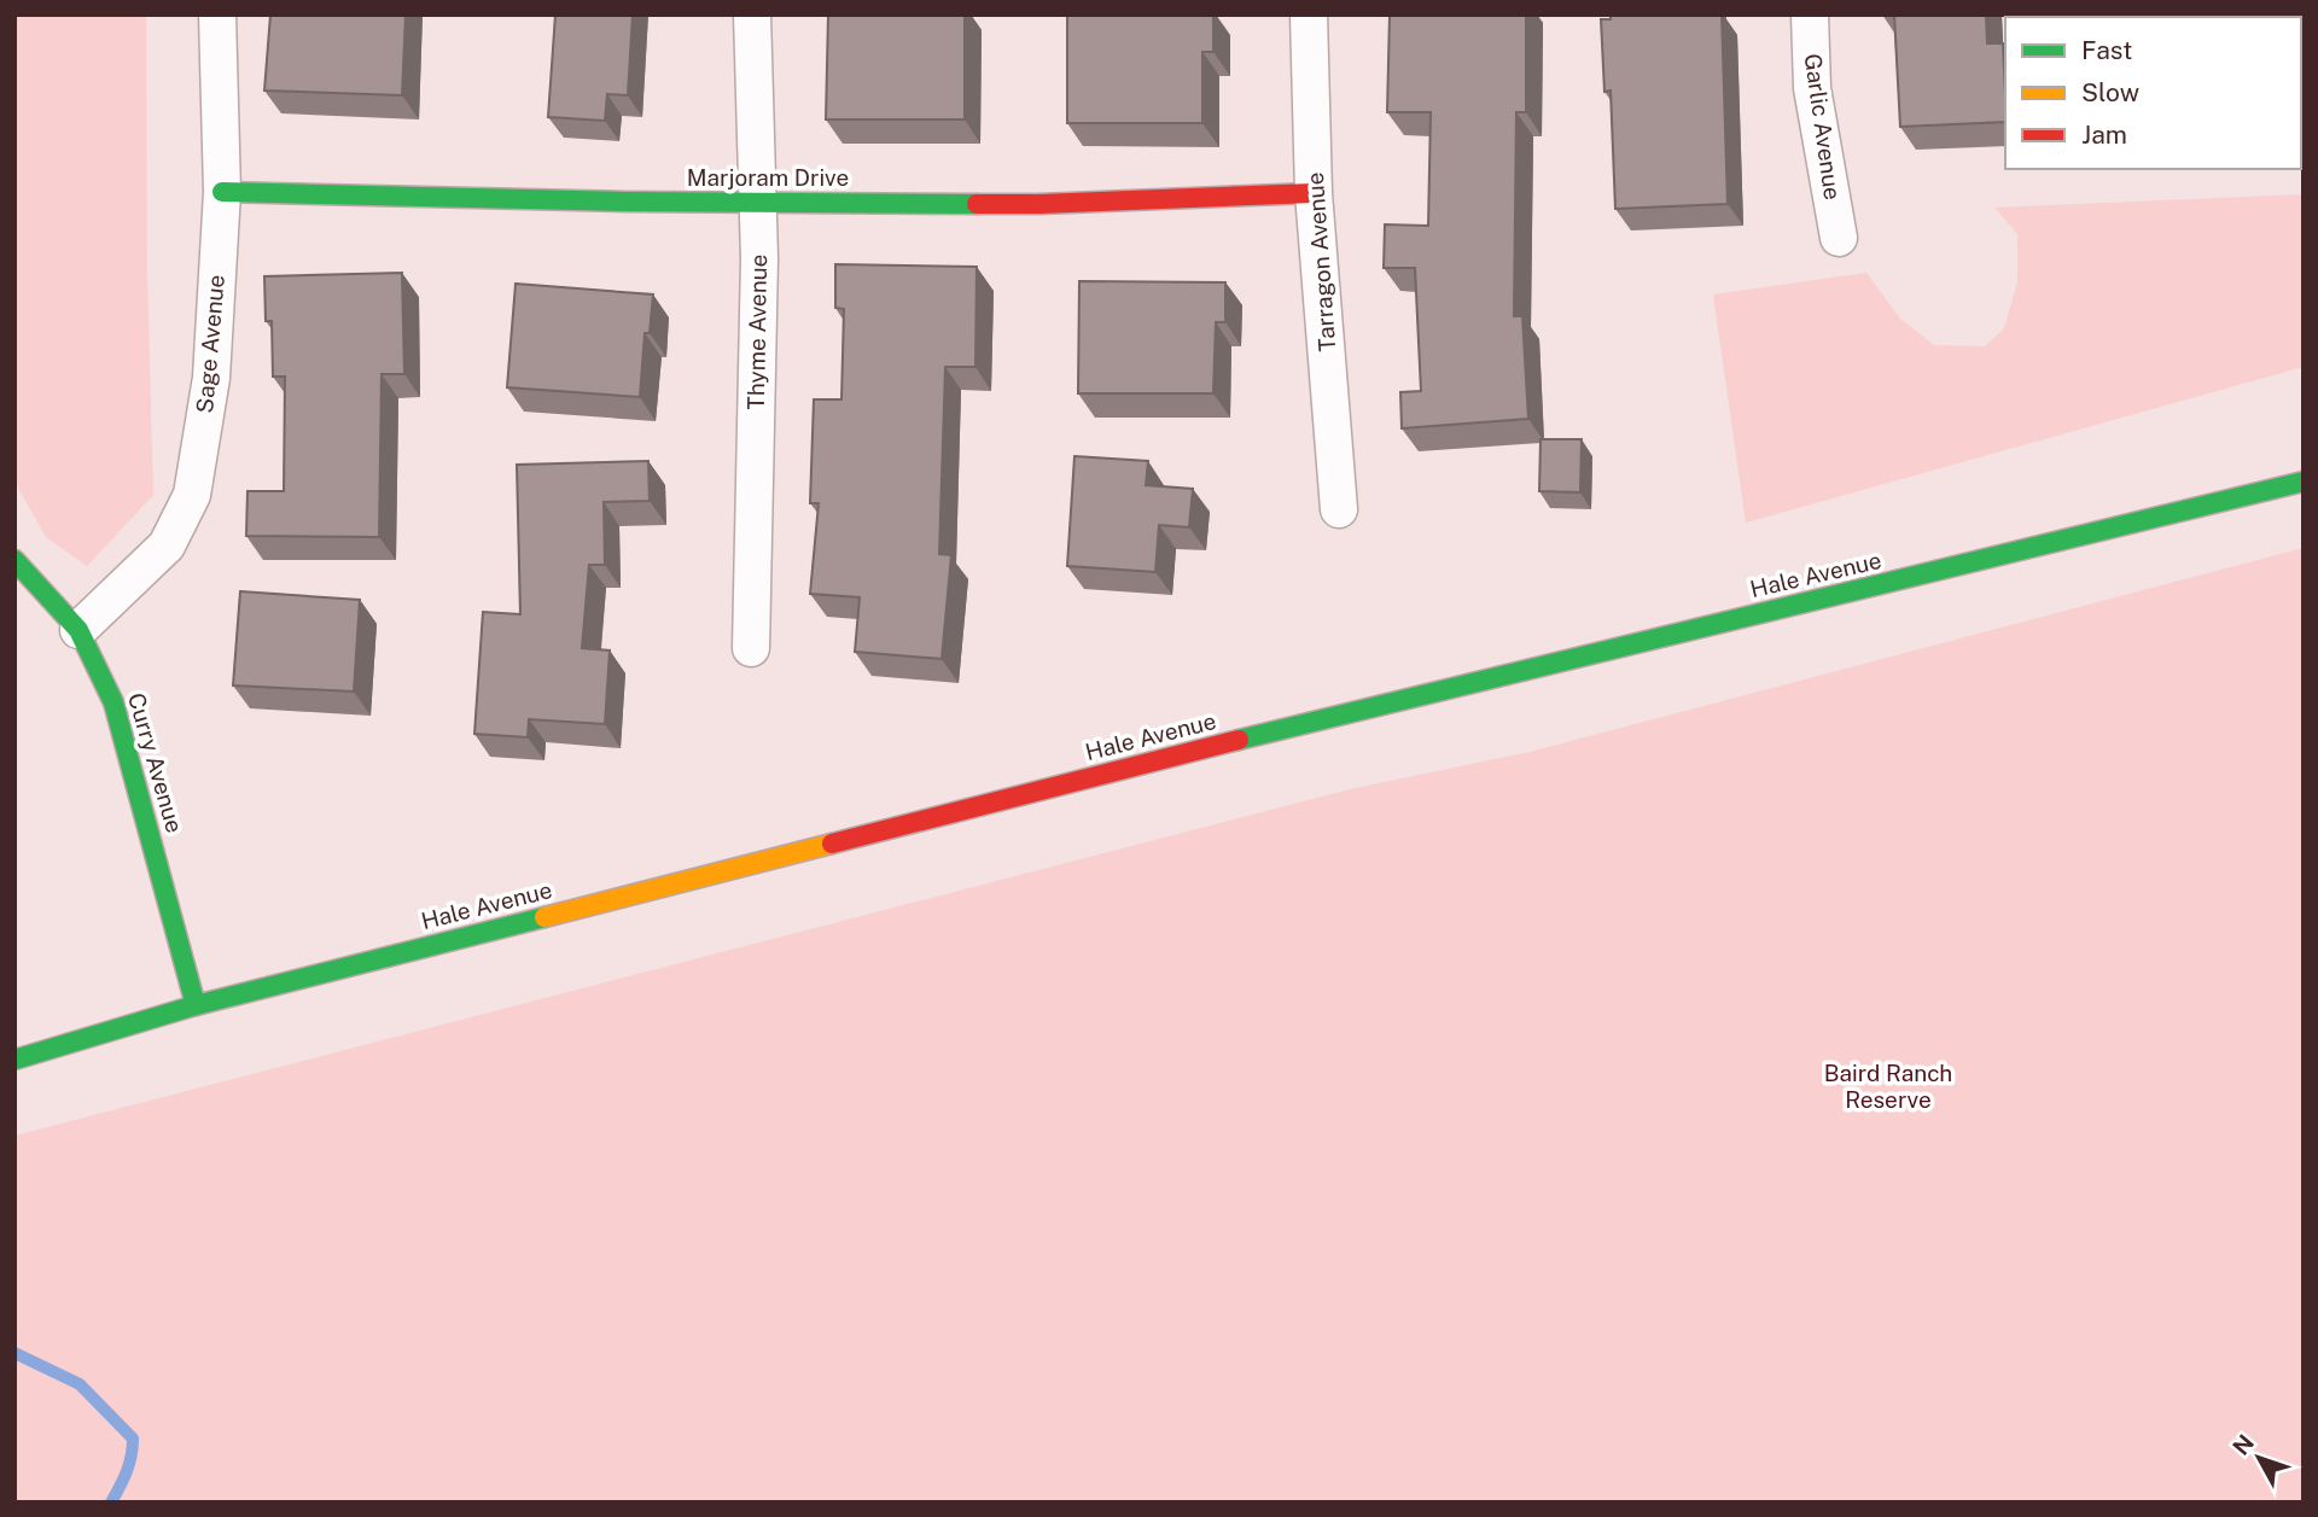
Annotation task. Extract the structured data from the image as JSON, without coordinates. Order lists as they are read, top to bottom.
{
  "streets": {
    "main road": ["Marjoram Drive", "Hale Avenue", "Curry Avenue"],
    "street": [
      "Garlic Avenue",
      "Tarragon Avenue",
      "Thyme Avenue",
      "Sage Avenue"
    ]
  },
  "crossings": [
    ["Marjoram Drive", "Tarragon Avenue"],
    ["Marjoram Drive", "Thyme Avenue"],
    ["Marjoram Drive", "Sage Avenue"],
    ["Sage Avenue", "Curry Avenue"],
    ["Hale Avenue", "Curry Avenue"]
  ],
  "parks": ["Baird Ranch Reserve"],
  "legend": ["Fast", "Slow", "Jam"],
  "north": "top left"
}
